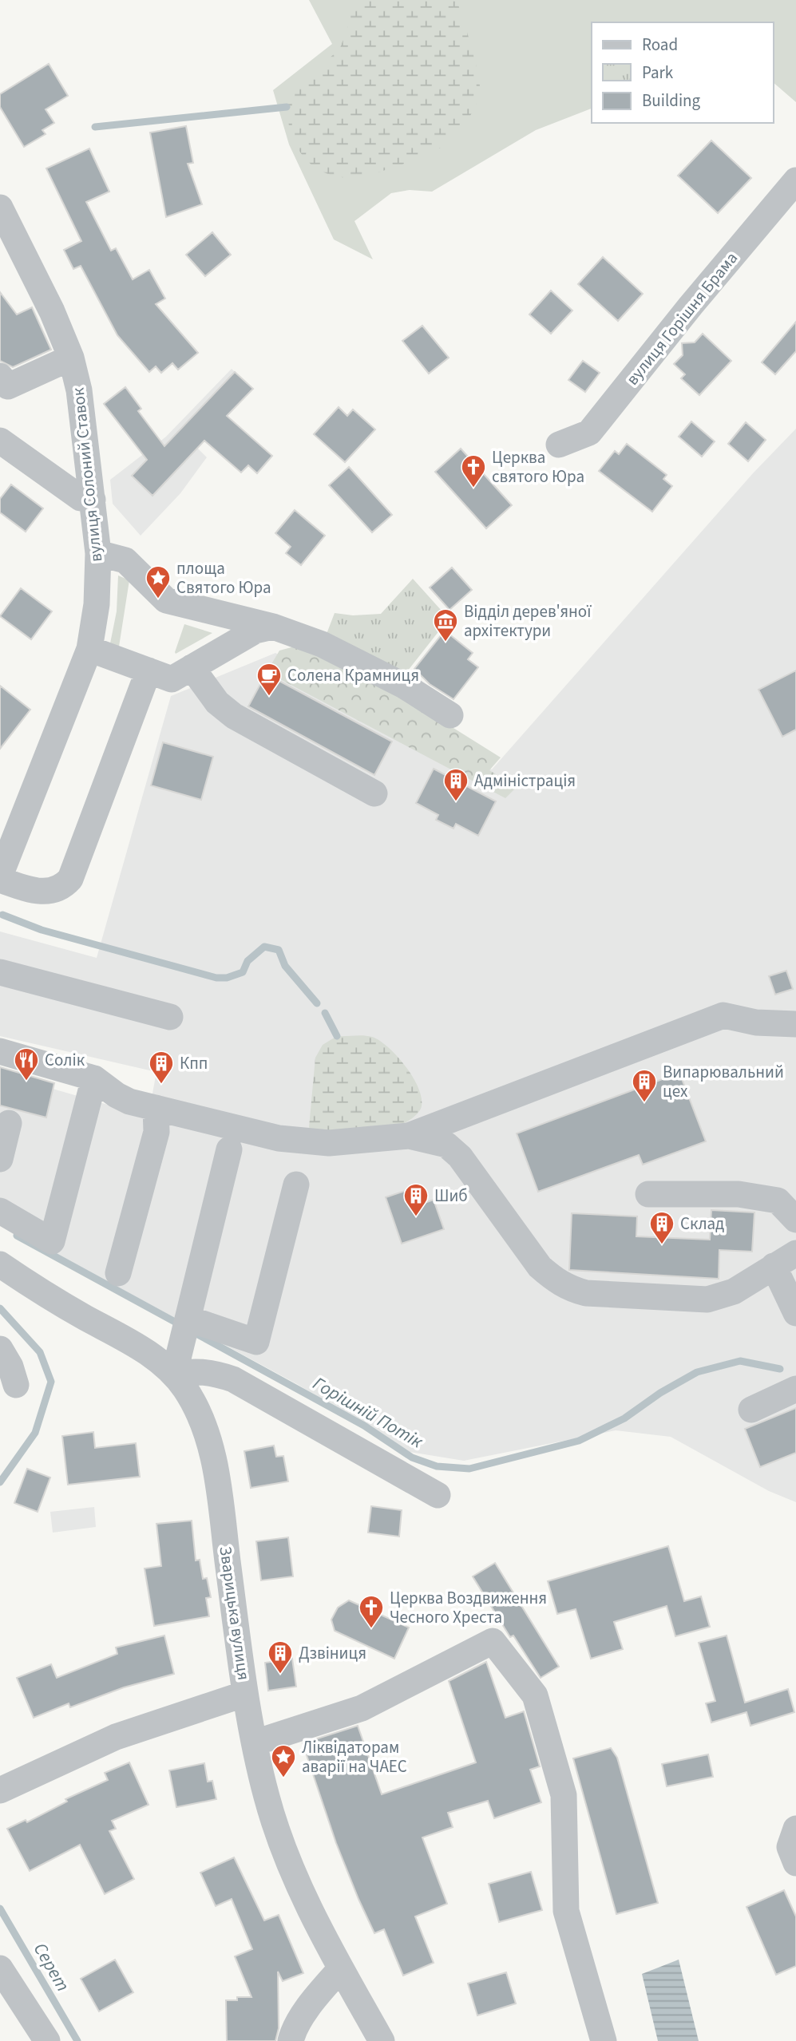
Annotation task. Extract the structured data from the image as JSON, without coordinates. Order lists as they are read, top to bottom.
{
  "streets": {
    "street": ["вулиця Горішня Брама", "вулиця Солоний Ставок", "Зварицька вулиця"]
  },
  "water": ["Горішній Потік", "Серет"],
  "places": {
    "church": ["Церква святого Юра", "Церква Воздвиження Чесного Хреста"],
    "place": ["площа Святого Юра", "Ліквідаторам аварії на ЧАЕС"],
    "museum": ["Відділ дерев'яної архітектури"],
    "cafe": ["Солена Крамниця"],
    "building": [
      "Адміністрація",
      "Кпп",
      "Випарювальний цех",
      "Шиб",
      "Склад",
      "Дзвіниця"
    ],
    "restaurant": ["Солік"]
  },
  "legend": ["Road", "Park", "Building"]
}
